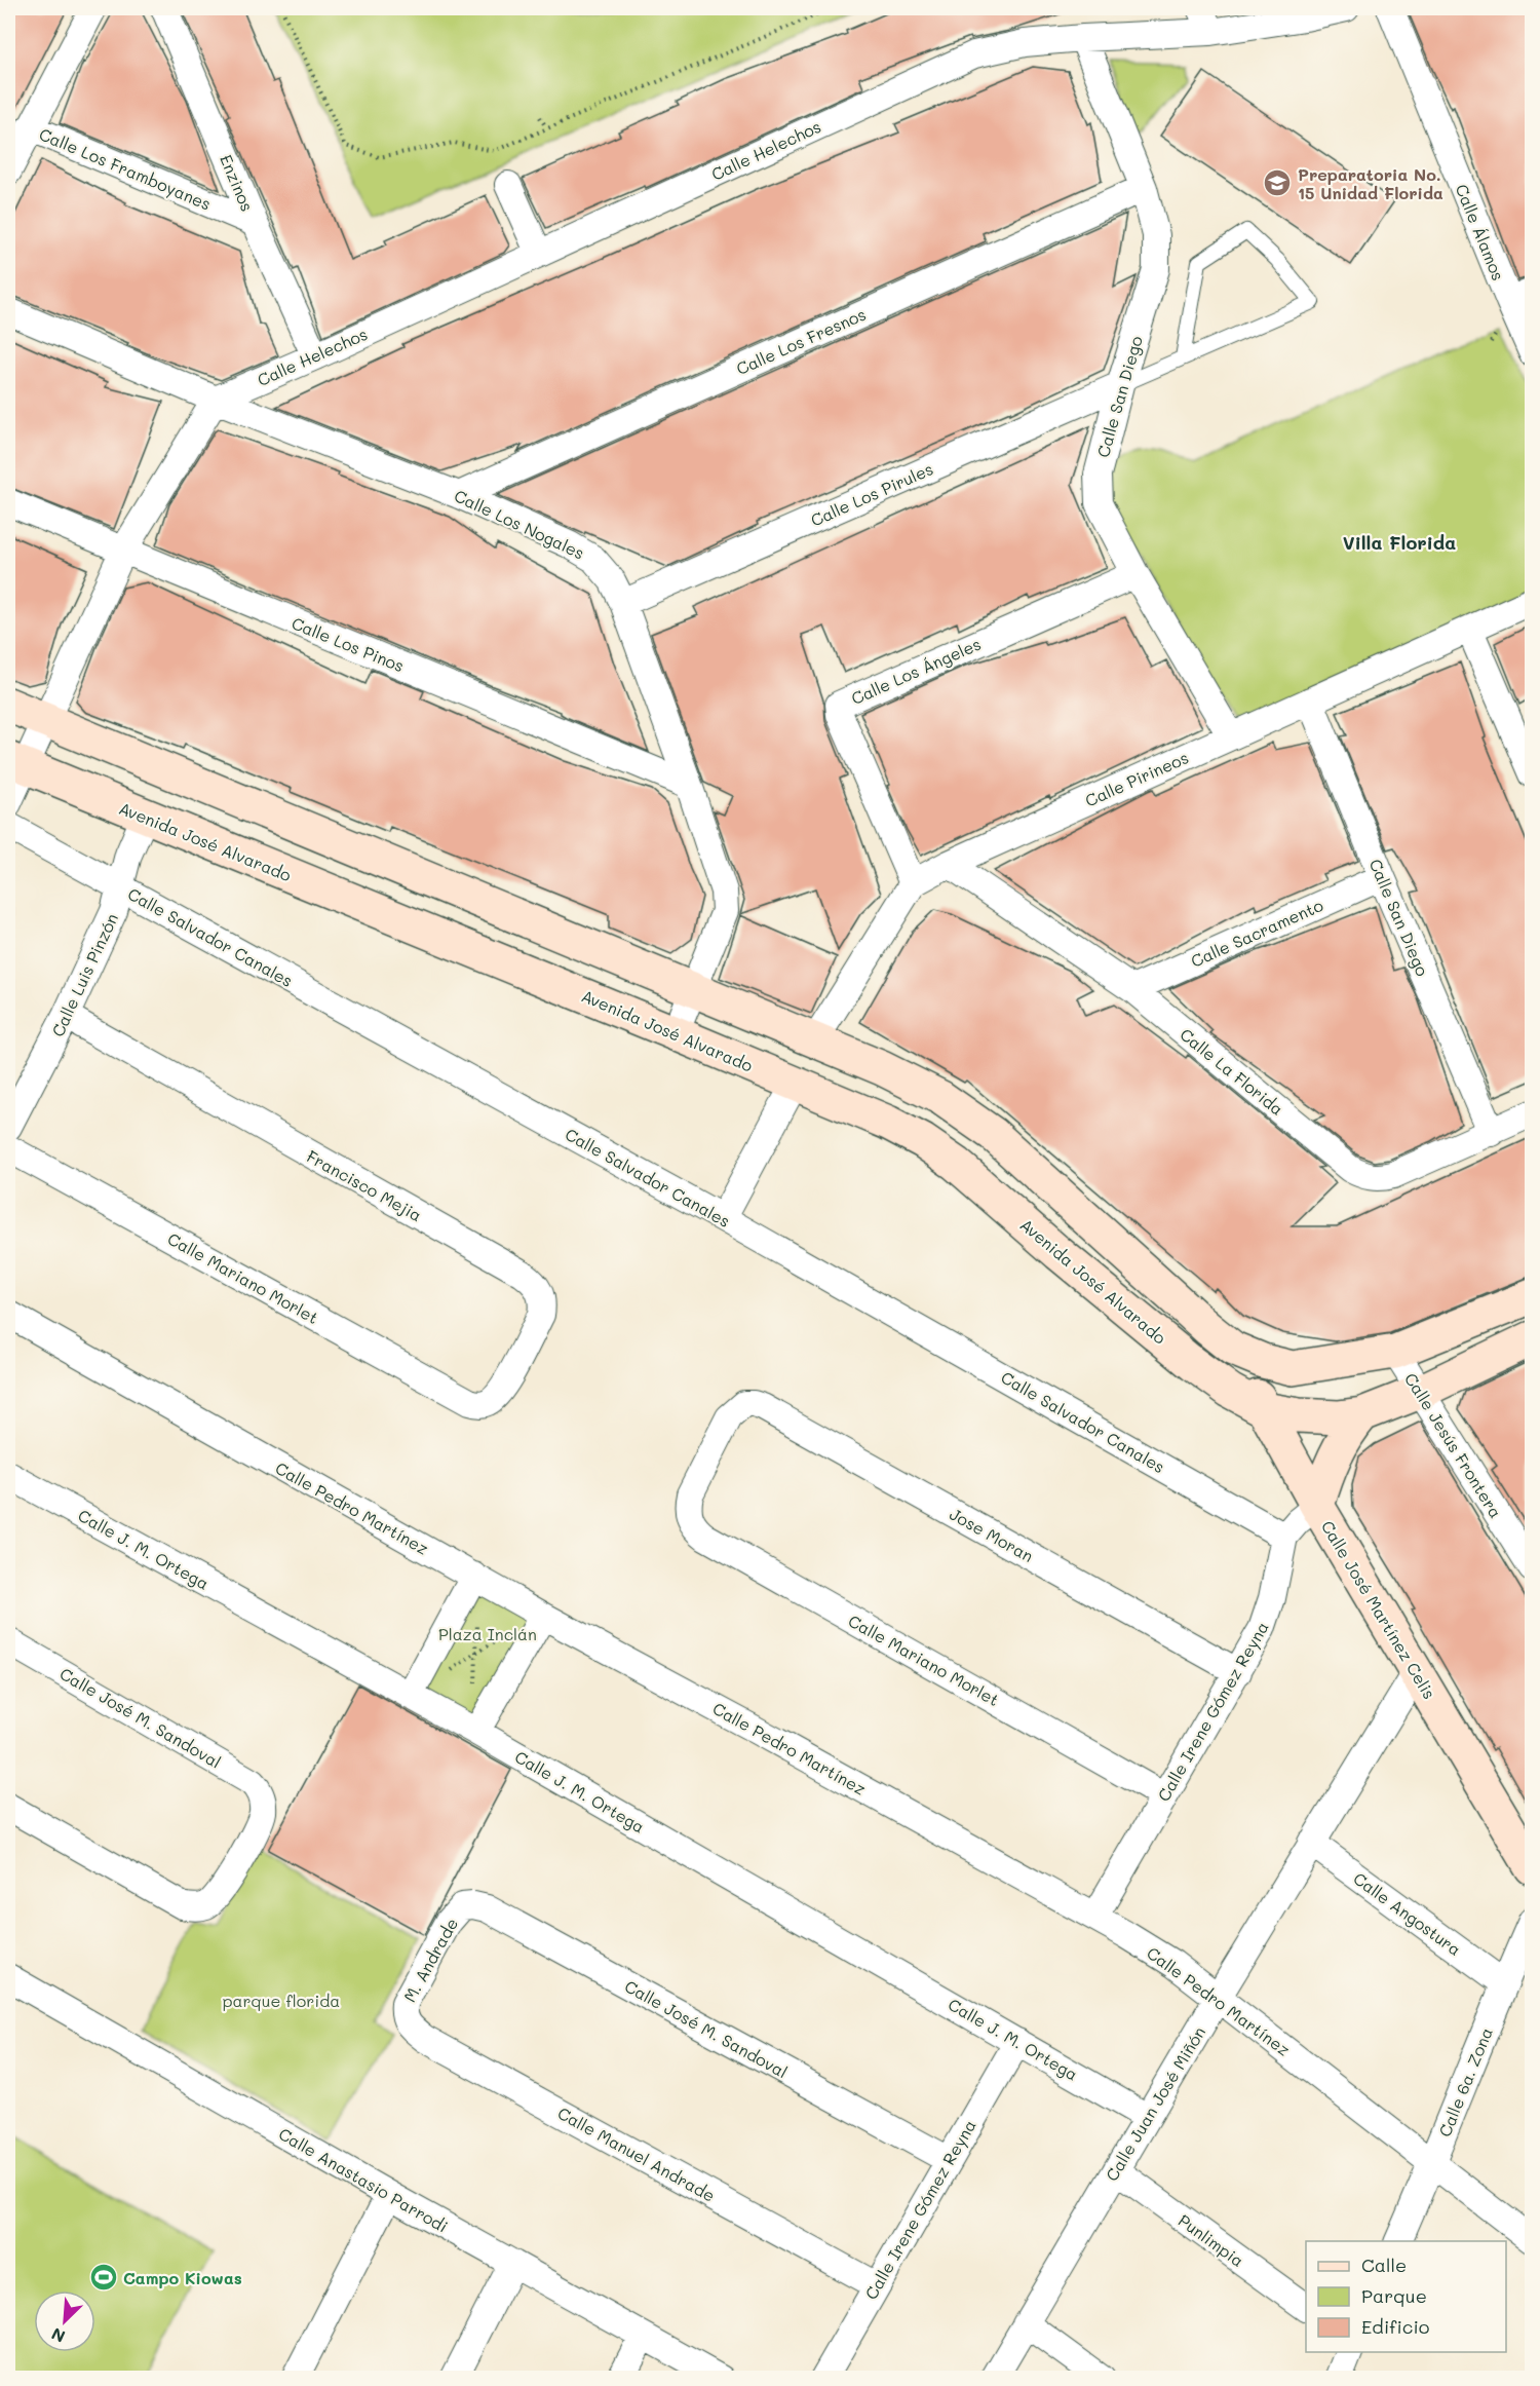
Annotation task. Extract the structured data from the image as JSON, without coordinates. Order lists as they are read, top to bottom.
{
  "streets": {
    "street": [
      "Calle Helechos",
      "Calle Los Framboyanes",
      "Enzinos",
      "Calle Álamos",
      "Calle Los Fresnos",
      "Calle San Diego",
      "Calle Los Pirules",
      "Calle Los Nogales",
      "Calle Los Pinos",
      "Calle Los Ángeles",
      "Calle Pirineos",
      "Avenida José Alvarado",
      "Calle Sacramento",
      "Calle Salvador Canales",
      "Calle Luis Pinzón",
      "Calle La Florida",
      "Francisco Mejia",
      "Calle Mariano Morlet",
      "Calle Jesús Frontera",
      "Calle Pedro Martínez",
      "Jose Moran",
      "Calle J. M. Ortega",
      "Calle José Martínez Celis",
      "Calle Irene Gómez Reyna",
      "Calle José M. Sandoval",
      "Calle Angostura",
      "M. Andrade",
      "Calle 6a. Zona",
      "Calle Juan José Miñón",
      "Calle Manuel Andrade",
      "Calle Anastasio Parrodi",
      "Punlimpia"
    ]
  },
  "crossings": [
    ["Calle Helechos", "Enzinos"],
    ["Calle Helechos", "Calle San Diego"],
    ["Calle Helechos", "Calle Los Nogales"],
    ["Calle Los Framboyanes", "Enzinos"],
    ["Calle Los Fresnos", "Calle San Diego"],
    ["Calle Los Fresnos", "Calle Los Nogales"],
    ["Calle San Diego", "Calle Los Pirules"],
    ["Calle San Diego", "Calle Los Ángeles"],
    ["Calle San Diego", "Calle Pirineos"],
    ["Calle San Diego", "Calle Sacramento"],
    ["Calle San Diego", "Calle La Florida"],
    ["Calle Los Pirules", "Calle Los Nogales"],
    ["Calle Los Nogales", "Calle Los Pinos"],
    ["Calle Los Nogales", "Avenida José Alvarado"],
    ["Calle Los Ángeles", "Calle Pirineos"],
    ["Calle Pirineos", "Calle La Florida"],
    ["Avenida José Alvarado", "Calle Luis Pinzón"],
    ["Avenida José Alvarado", "Calle José Martínez Celis"],
    ["Calle Sacramento", "Calle La Florida"],
    ["Calle Salvador Canales", "Calle Luis Pinzón"],
    ["Calle Salvador Canales", "Calle Irene Gómez Reyna"],
    ["Calle Luis Pinzón", "Francisco Mejia"],
    ["Francisco Mejia", "Calle Mariano Morlet"],
    ["Calle Mariano Morlet", "Jose Moran"],
    ["Calle Mariano Morlet", "Calle Irene Gómez Reyna"],
    ["Calle Pedro Martínez", "Calle Irene Gómez Reyna"],
    ["Calle Pedro Martínez", "Calle 6a. Zona"],
    ["Calle Pedro Martínez", "Calle Juan José Miñón"],
    ["Jose Moran", "Calle Irene Gómez Reyna"],
    ["Calle J. M. Ortega", "Calle Irene Gómez Reyna"],
    ["Calle J. M. Ortega", "Calle Juan José Miñón"],
    ["Calle José Martínez Celis", "Calle Juan José Miñón"],
    ["Calle Irene Gómez Reyna", "Calle José M. Sandoval"],
    ["Calle Irene Gómez Reyna", "Calle Manuel Andrade"],
    ["Calle José M. Sandoval", "M. Andrade"],
    ["Calle Angostura", "Calle 6a. Zona"],
    ["Calle Angostura", "Calle Juan José Miñón"],
    ["M. Andrade", "Calle Manuel Andrade"],
    ["Calle Juan José Miñón", "Punlimpia"]
  ],
  "districts": ["Villa Florida"],
  "parks": ["Plaza Inclán", "parque florida"],
  "places": {
    "school or university": ["Preparatoria No. 15 Unidad Florida"],
    "sports": ["Campo Kiowas"]
  },
  "legend": ["Calle", "Parque", "Edificio"],
  "north": "bottom left"
}
